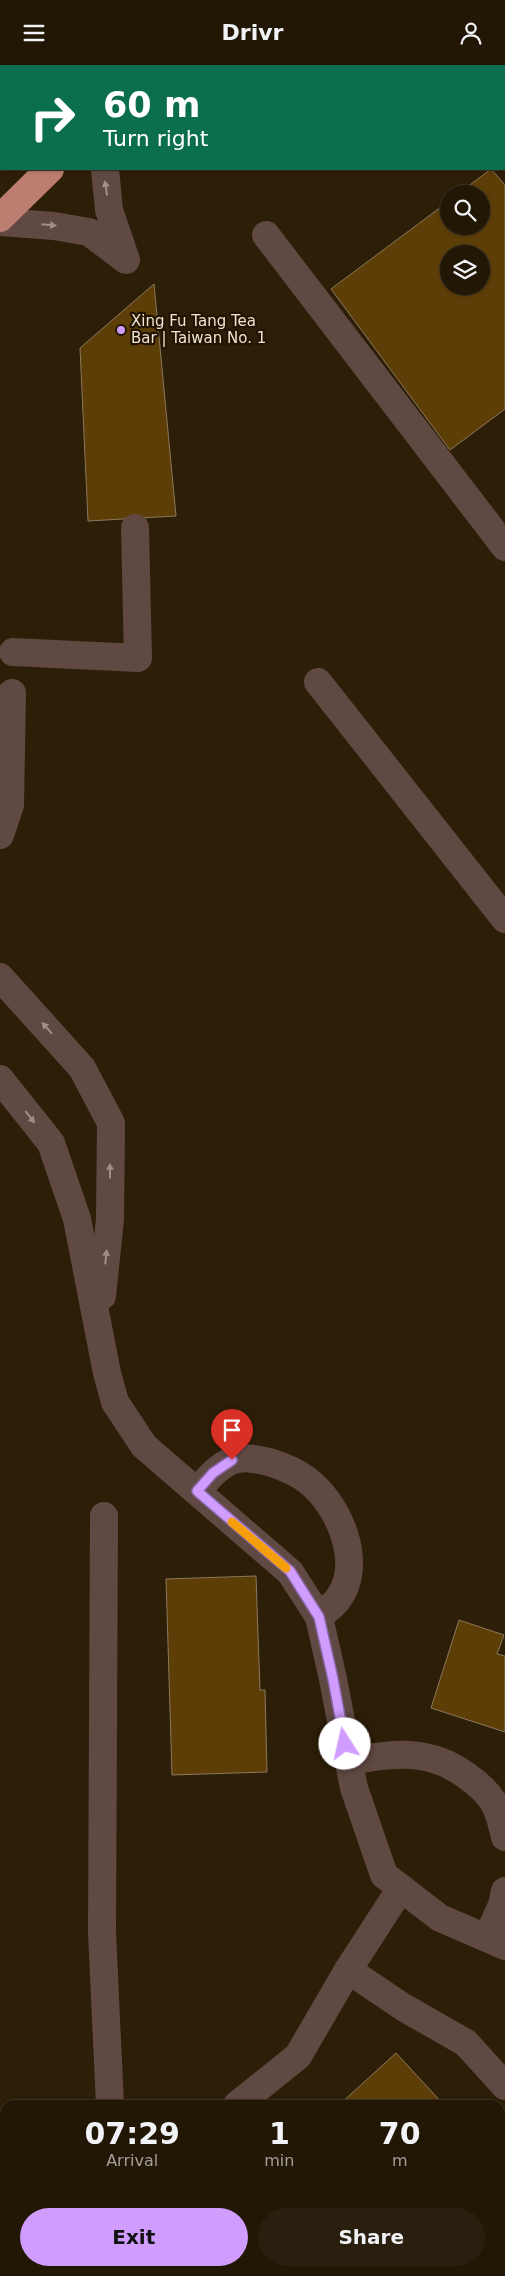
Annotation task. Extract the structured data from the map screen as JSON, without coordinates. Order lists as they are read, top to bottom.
{
  "places": ["Xing Fu Tang Tea Bar | Taiwan No. 1"],
  "page": {
    "header": "Drivr",
    "turn": ["60 m", "Turn right"],
    "eta": [
      "07:29",
      "Arrival",
      "1",
      "min",
      "70",
      "m"
    ],
    "buttons": ["Exit", "Share"]
  }
}
